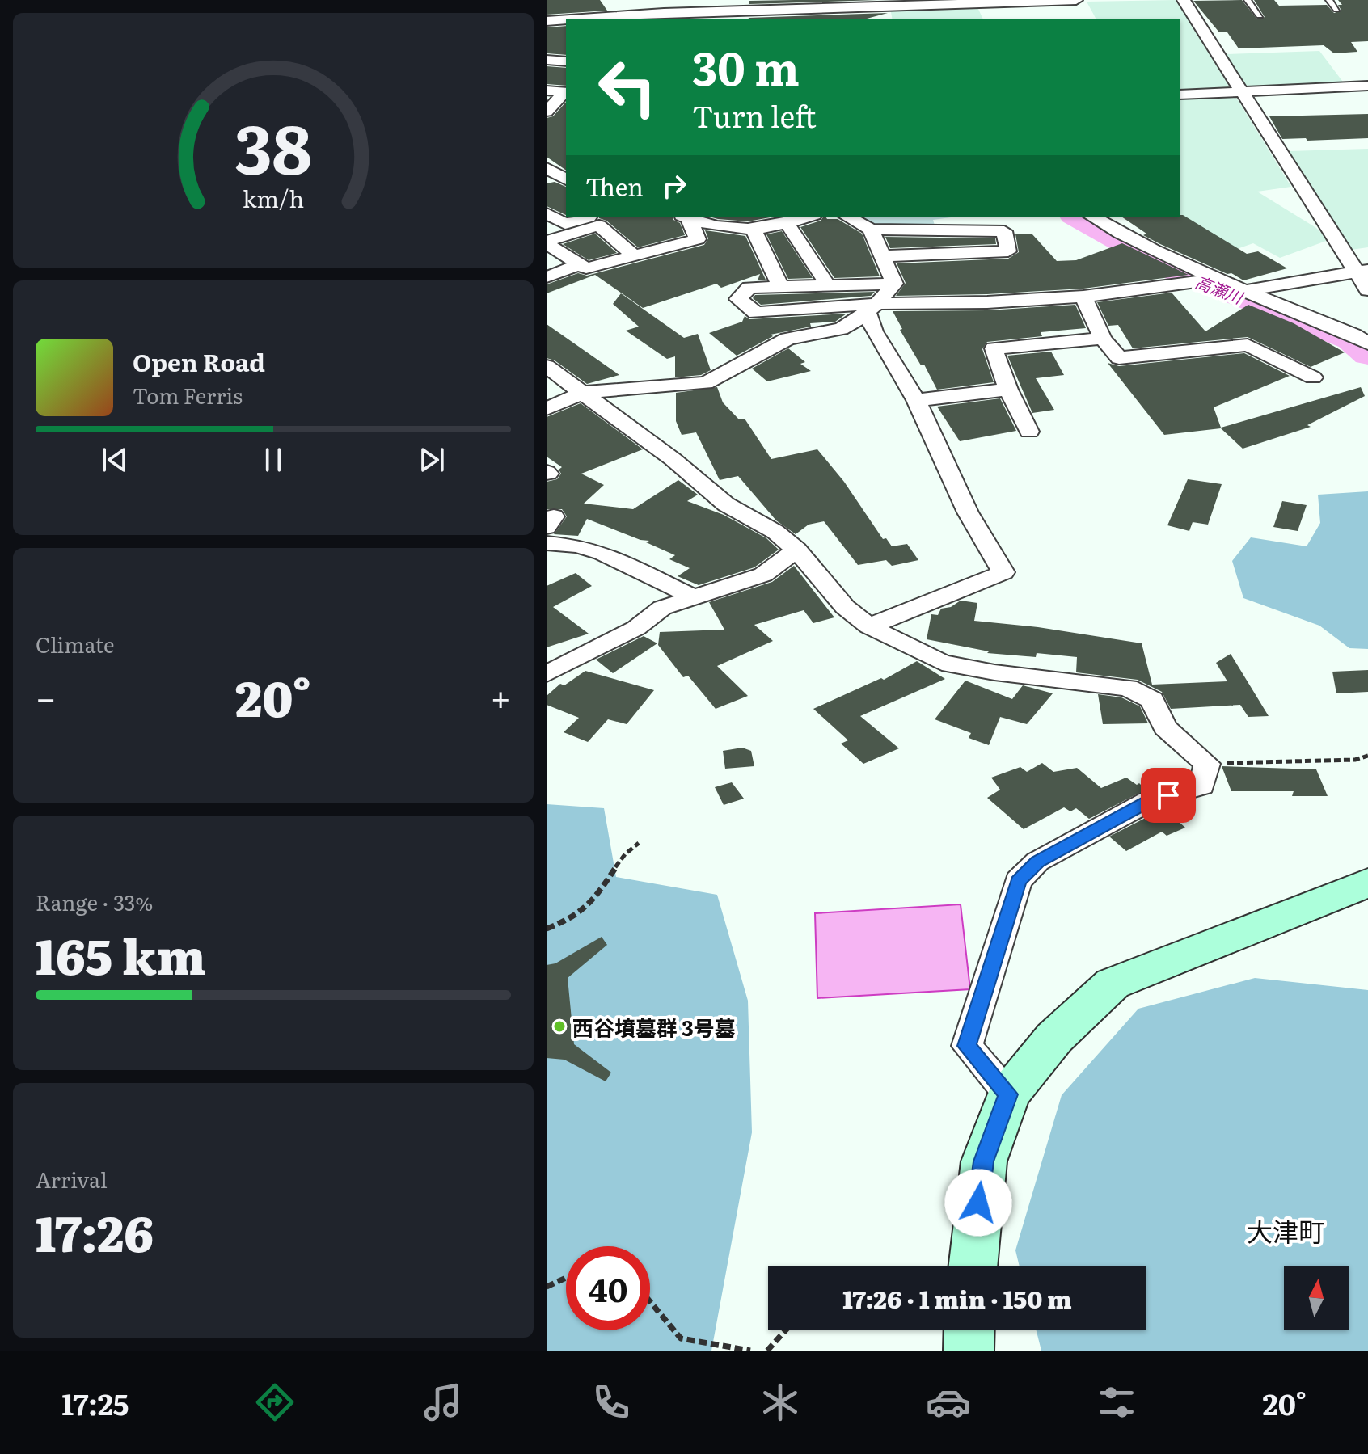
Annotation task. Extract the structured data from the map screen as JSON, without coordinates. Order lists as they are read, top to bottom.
{
  "districts": ["大津町"],
  "water": ["高瀬川"],
  "places": ["西谷墳墓群 3号墓"],
  "north": "top",
  "page": {
    "turn": ["30 m", "Turn left"],
    "then": "Then",
    "song": ["Open Road", "Tom Ferris"],
    "tile": [
      "Climate",
      ["Range · 33%", "165 km"],
      ["Arrival", "17:26"]
    ],
    "heat": ["−", "20°", "+"],
    "limit": "40",
    "trip": "17:26 · 1 min · 150 m",
    "tabs": ["17:25", "20°"],
    "gauge": ["38", "km/h"]
  }
}
